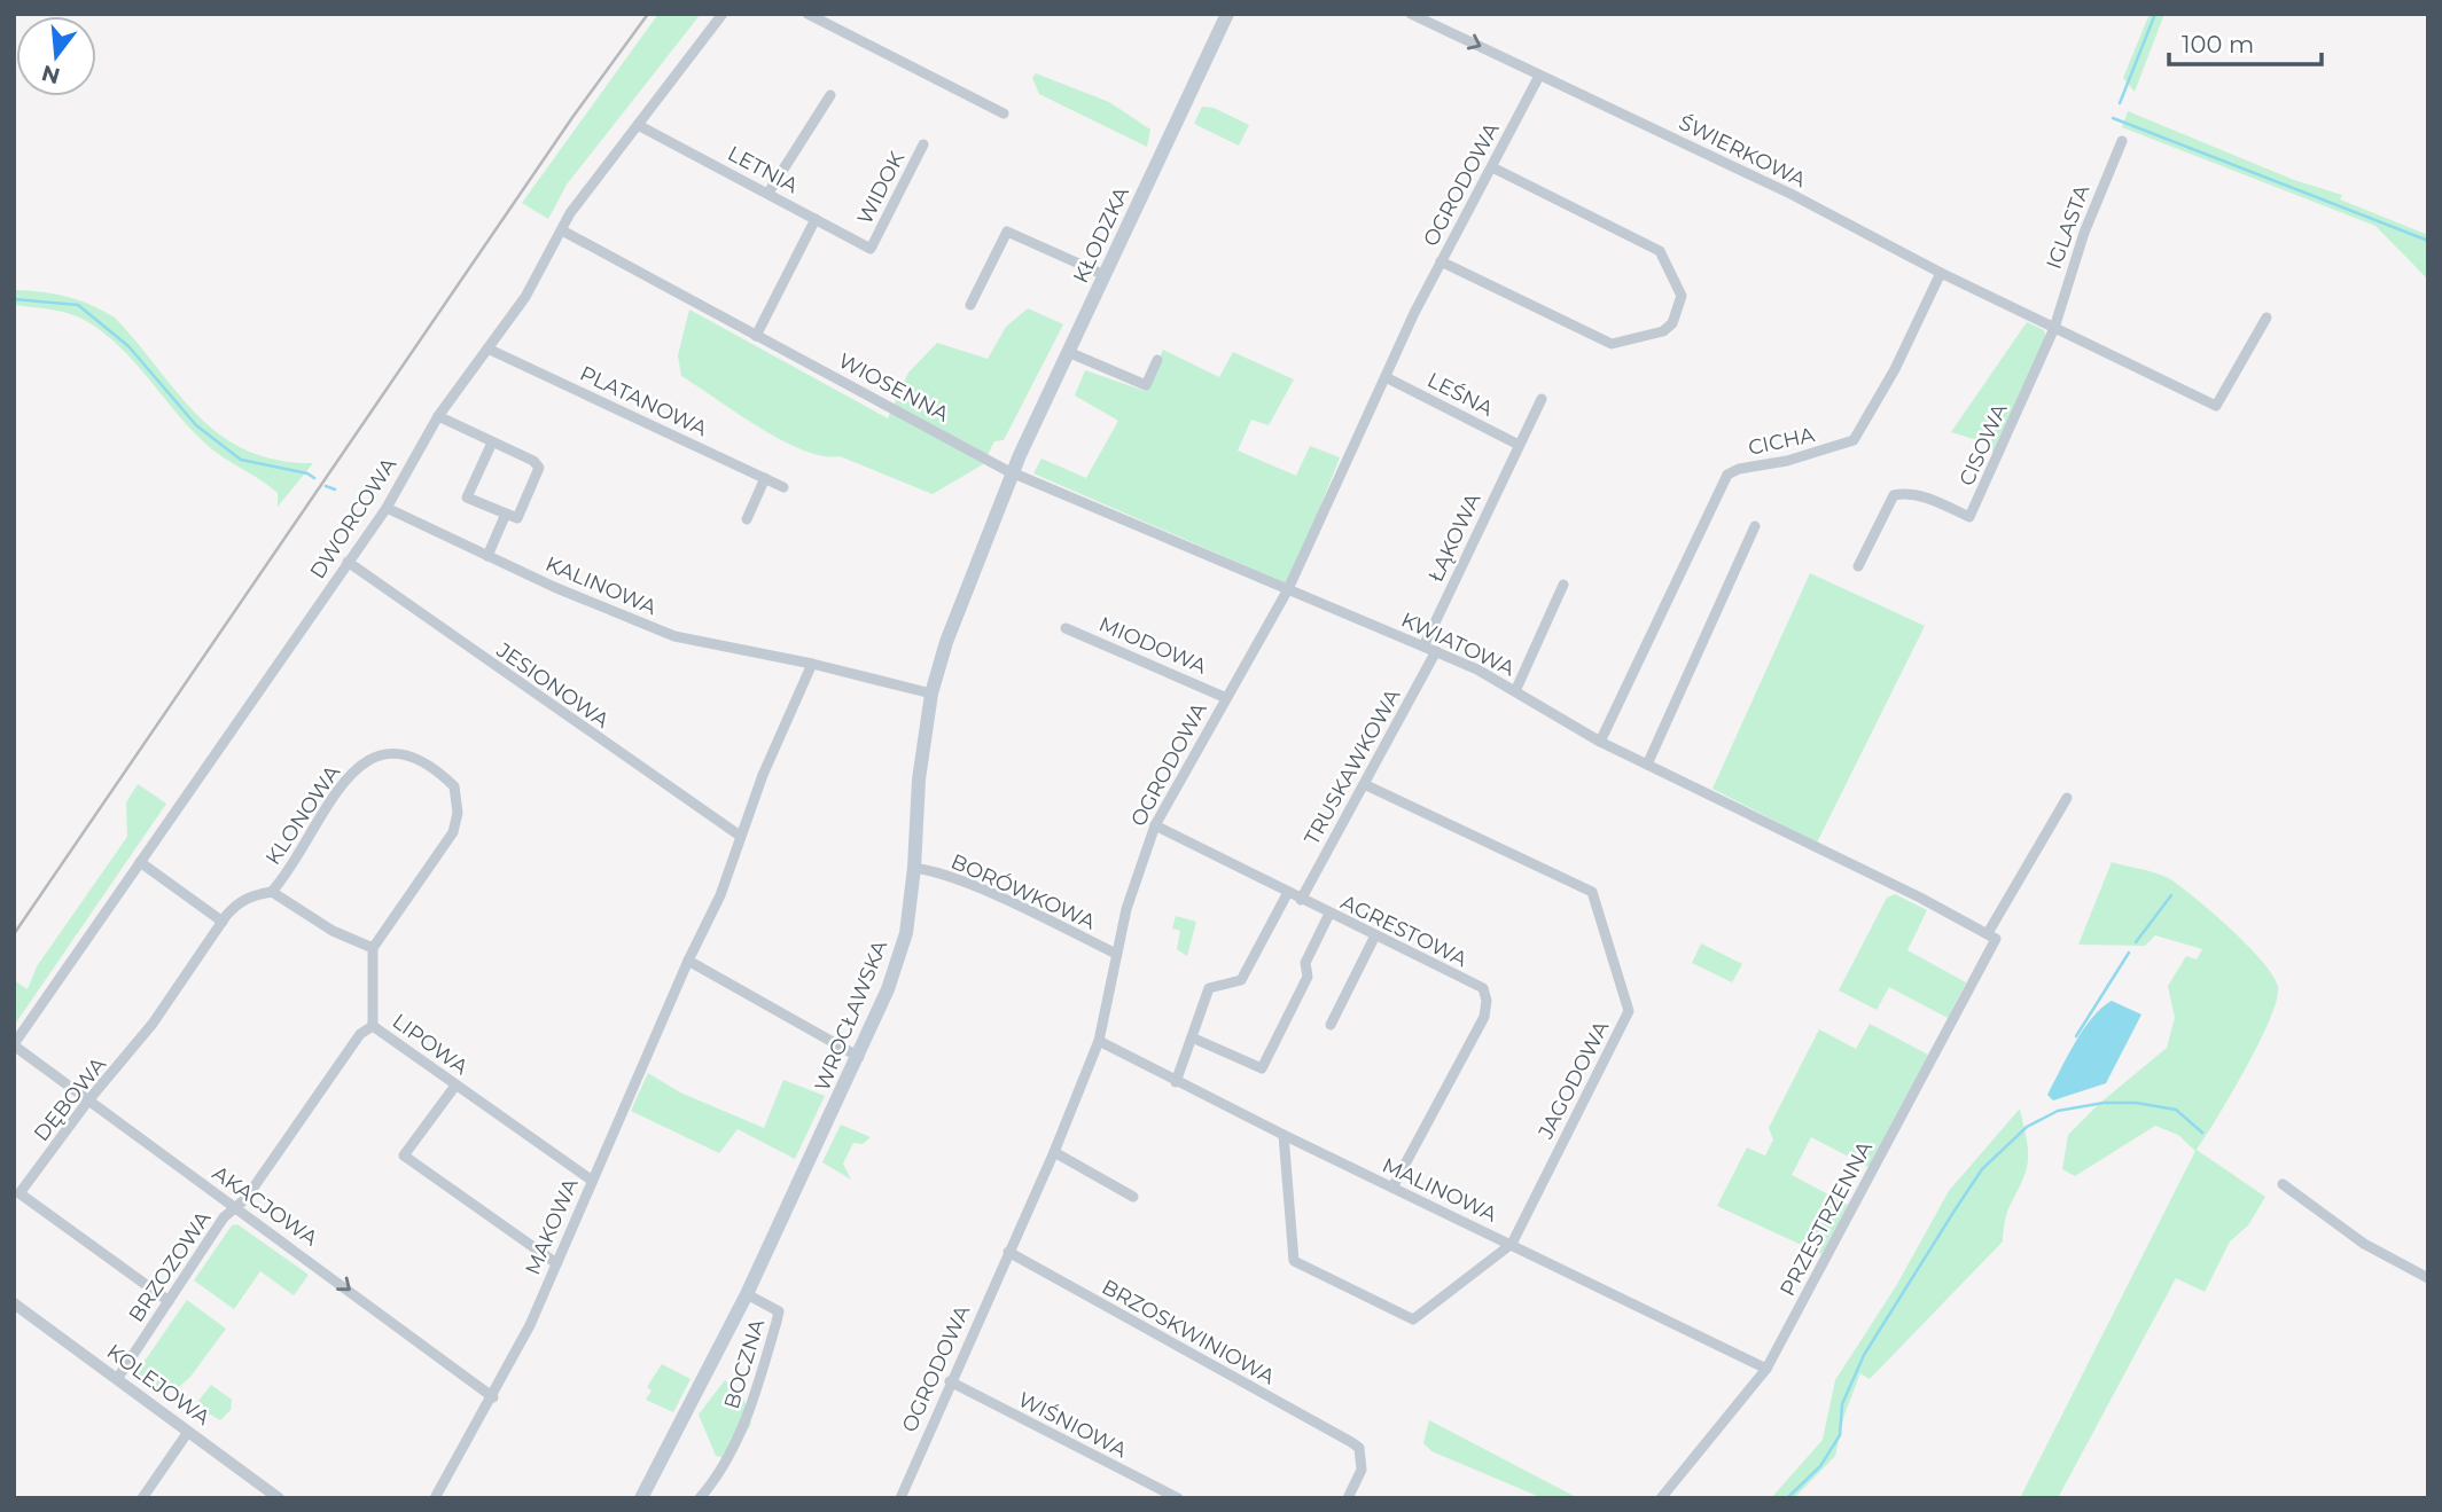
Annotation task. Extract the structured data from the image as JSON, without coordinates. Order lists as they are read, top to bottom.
{
  "streets": {
    "main road": ["KŁODZKA", "WROCŁAWSKA"],
    "street": [
      "ŚWIERKOWA",
      "LETNIA",
      "OGRODOWA",
      "WIDOK",
      "IGLASTA",
      "WIOSENNA",
      "LEŚNA",
      "PLATANOWA",
      "CICHA",
      "CISOWA",
      "DWORCOWA",
      "ŁĄKOWA",
      "KALINOWA",
      "KWIATOWA",
      "MIODOWA",
      "JESIONOWA",
      "TRUSKAWKOWA",
      "KLONOWA",
      "BORÓWKOWA",
      "AGRESTOWA",
      "LIPOWA",
      "JAGODOWA",
      "DĘBOWA",
      "MALINOWA",
      "AKACJOWA",
      "PRZESTRZENNA",
      "MAKOWA",
      "BRZOZOWA",
      "BRZOSKWINIOWA",
      "BOCZNA",
      "KOLEJOWA",
      "WIŚNIOWA"
    ]
  },
  "crossings": [
    ["ŚWIERKOWA", "OGRODOWA"],
    ["ŚWIERKOWA", "IGLASTA"],
    ["ŚWIERKOWA", "CICHA"],
    ["ŚWIERKOWA", "CISOWA"],
    ["LETNIA", "WIDOK"],
    ["LETNIA", "DWORCOWA"],
    ["OGRODOWA", "LEŚNA"],
    ["OGRODOWA", "KWIATOWA"],
    ["OGRODOWA", "MIODOWA"],
    ["OGRODOWA", "BORÓWKOWA"],
    ["OGRODOWA", "AGRESTOWA"],
    ["OGRODOWA", "MALINOWA"],
    ["OGRODOWA", "BRZOSKWINIOWA"],
    ["OGRODOWA", "WIŚNIOWA"],
    ["IGLASTA", "CISOWA"],
    ["KŁODZKA", "WIOSENNA"],
    ["KŁODZKA", "KWIATOWA"],
    ["KŁODZKA", "WROCŁAWSKA"],
    ["WIOSENNA", "DWORCOWA"],
    ["WIOSENNA", "KWIATOWA"],
    ["WIOSENNA", "WROCŁAWSKA"],
    ["LEŚNA", "ŁĄKOWA"],
    ["PLATANOWA", "DWORCOWA"],
    ["CICHA", "KWIATOWA"],
    ["DWORCOWA", "KALINOWA"],
    ["DWORCOWA", "JESIONOWA"],
    ["DWORCOWA", "AKACJOWA"],
    ["ŁĄKOWA", "KWIATOWA"],
    ["KALINOWA", "MAKOWA"],
    ["KWIATOWA", "TRUSKAWKOWA"],
    ["KWIATOWA", "WROCŁAWSKA"],
    ["KWIATOWA", "PRZESTRZENNA"],
    ["JESIONOWA", "MAKOWA"],
    ["TRUSKAWKOWA", "AGRESTOWA"],
    ["TRUSKAWKOWA", "JAGODOWA"],
    ["KLONOWA", "LIPOWA"],
    ["BORÓWKOWA", "WROCŁAWSKA"],
    ["AGRESTOWA", "MALINOWA"],
    ["WROCŁAWSKA", "BOCZNA"],
    ["LIPOWA", "MAKOWA"],
    ["LIPOWA", "BRZOZOWA"],
    ["JAGODOWA", "MALINOWA"],
    ["DĘBOWA", "AKACJOWA"],
    ["DĘBOWA", "BRZOZOWA"],
    ["MALINOWA", "PRZESTRZENNA"],
    ["AKACJOWA", "MAKOWA"],
    ["AKACJOWA", "BRZOZOWA"],
    ["BRZOZOWA", "KOLEJOWA"]
  ],
  "one_way": ["AKACJOWA"],
  "scale_bar": "100 m",
  "north": "bottom"
}
